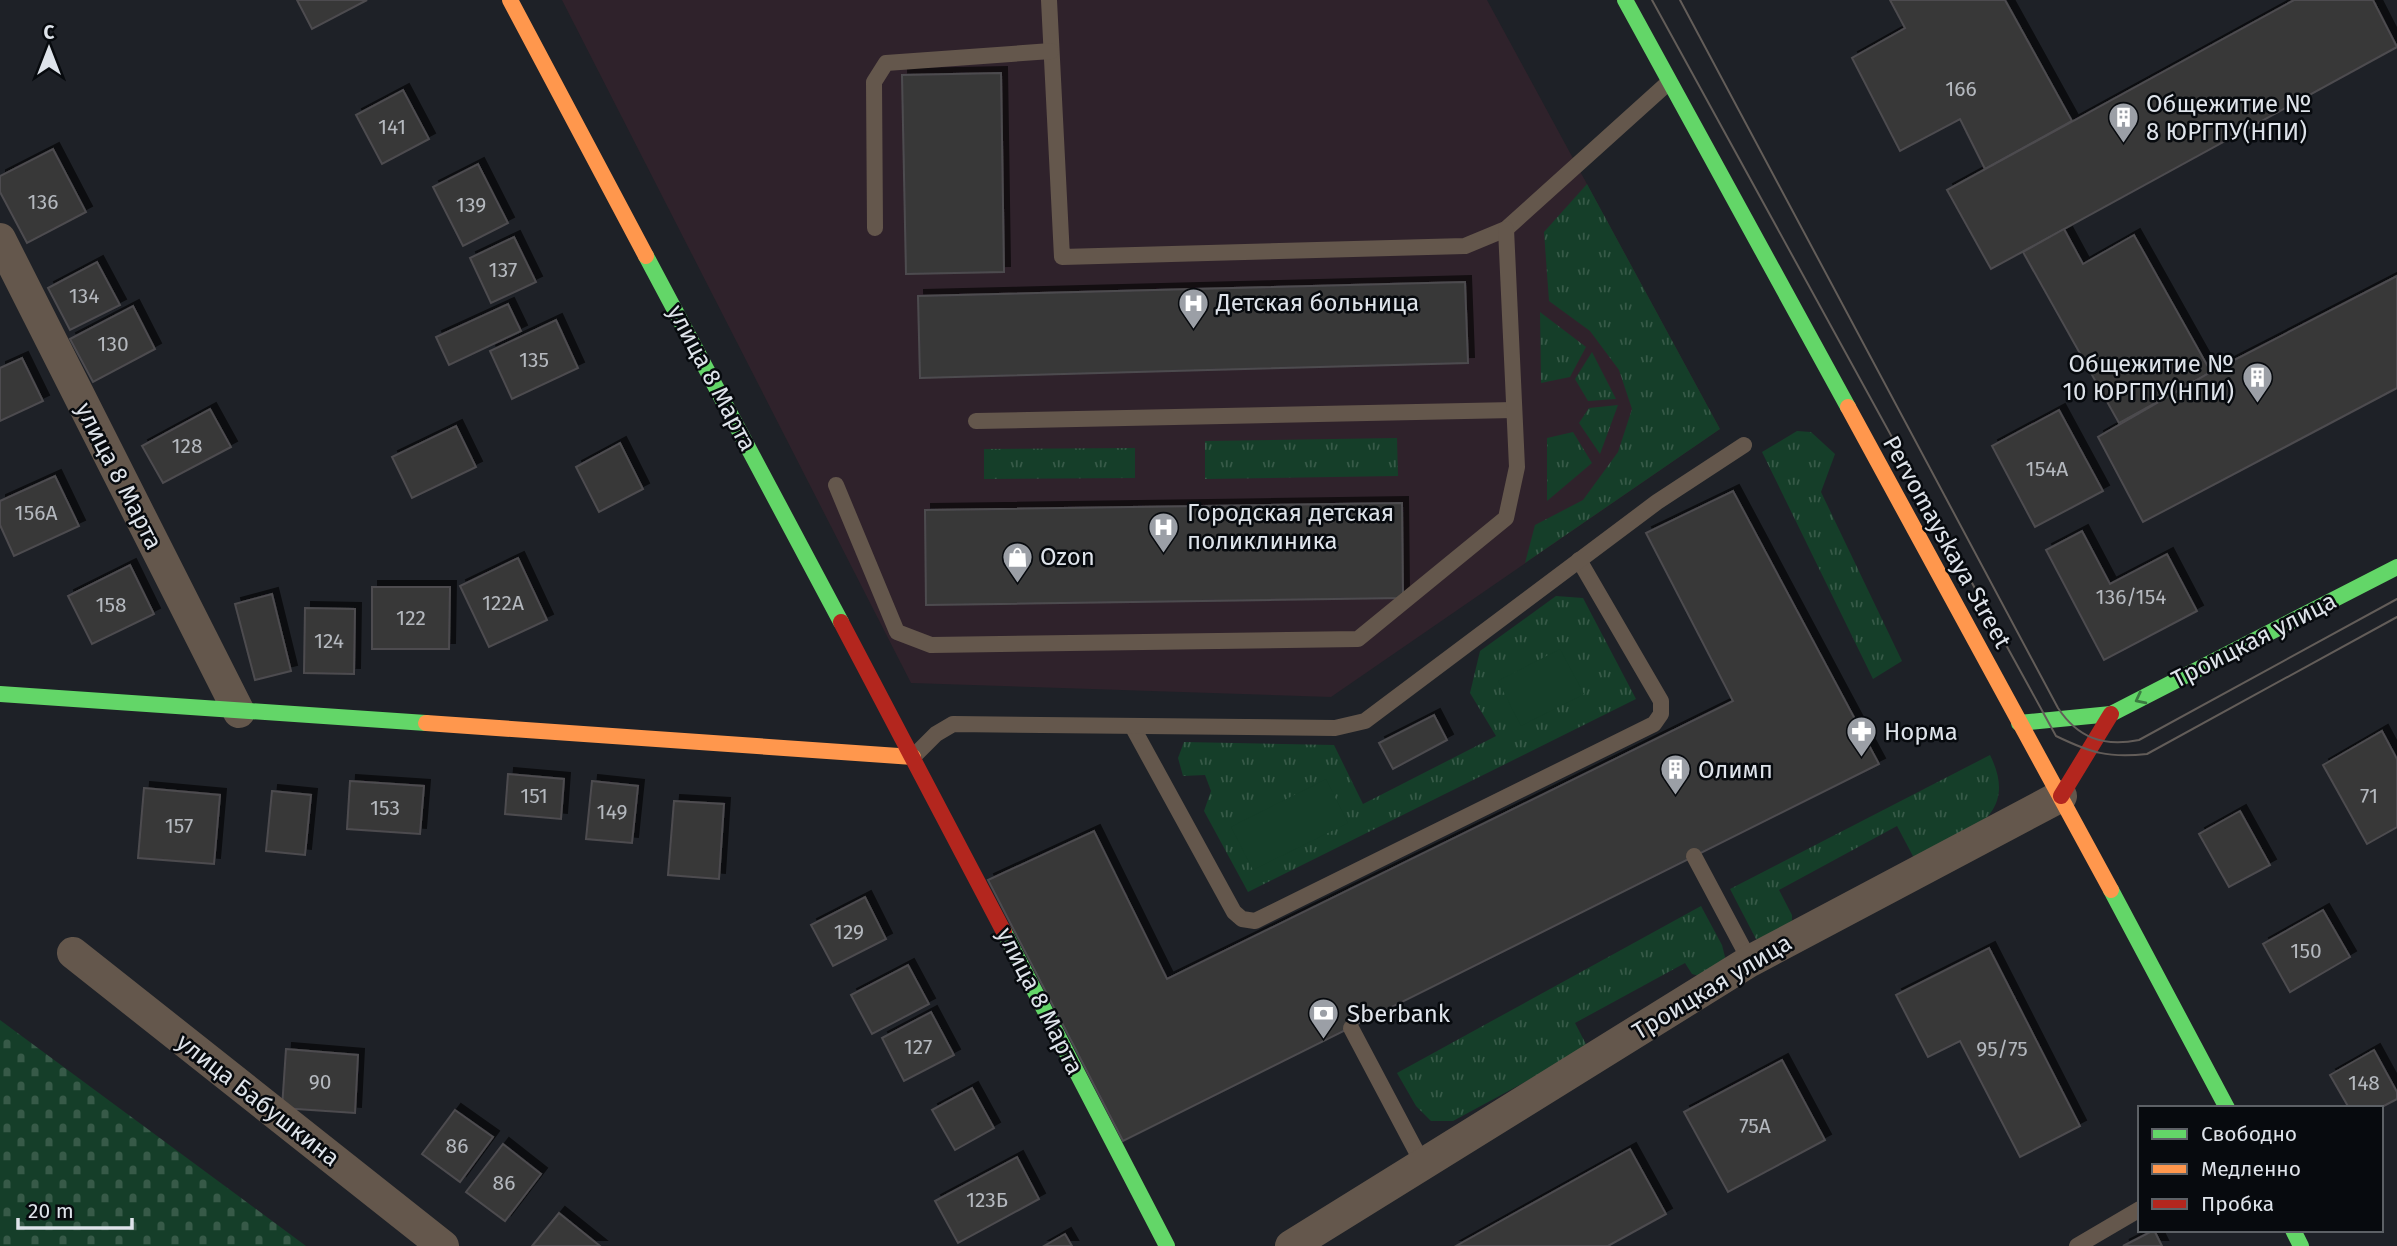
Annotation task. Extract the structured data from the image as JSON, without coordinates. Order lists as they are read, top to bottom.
{
  "streets": {
    "street": [
      "улица 8 Марта",
      "Pervomayskaya Street",
      "Троицкая улица",
      "улица Бабушкина"
    ]
  },
  "crossings": [
    ["Pervomayskaya Street", "Троицкая улица"]
  ],
  "places": {
    "building": ["Общежитие № 8 ЮРГПУ(НПИ)", "Общежитие № 10 ЮРГПУ(НПИ)", "Олимп"],
    "hospital": ["Детская больница", "Городская детская поликлиника"],
    "shop": ["Ozon"],
    "pharmacy": ["Норма"],
    "bank": ["Sberbank"]
  },
  "house_numbers": [
    "166",
    "141",
    "136",
    "139",
    "137",
    "134",
    "130",
    "135",
    "128",
    "154А",
    "156А",
    "136/154",
    "122А",
    "158",
    "122",
    "124",
    "151",
    "71",
    "153",
    "149",
    "157",
    "129",
    "150",
    "127",
    "95/75",
    "90",
    "148",
    "75А",
    "86",
    "86",
    "123Б"
  ],
  "legend": ["Свободно", "Медленно", "Пробка"],
  "scale_bar": "20 m",
  "north": "top"
}
